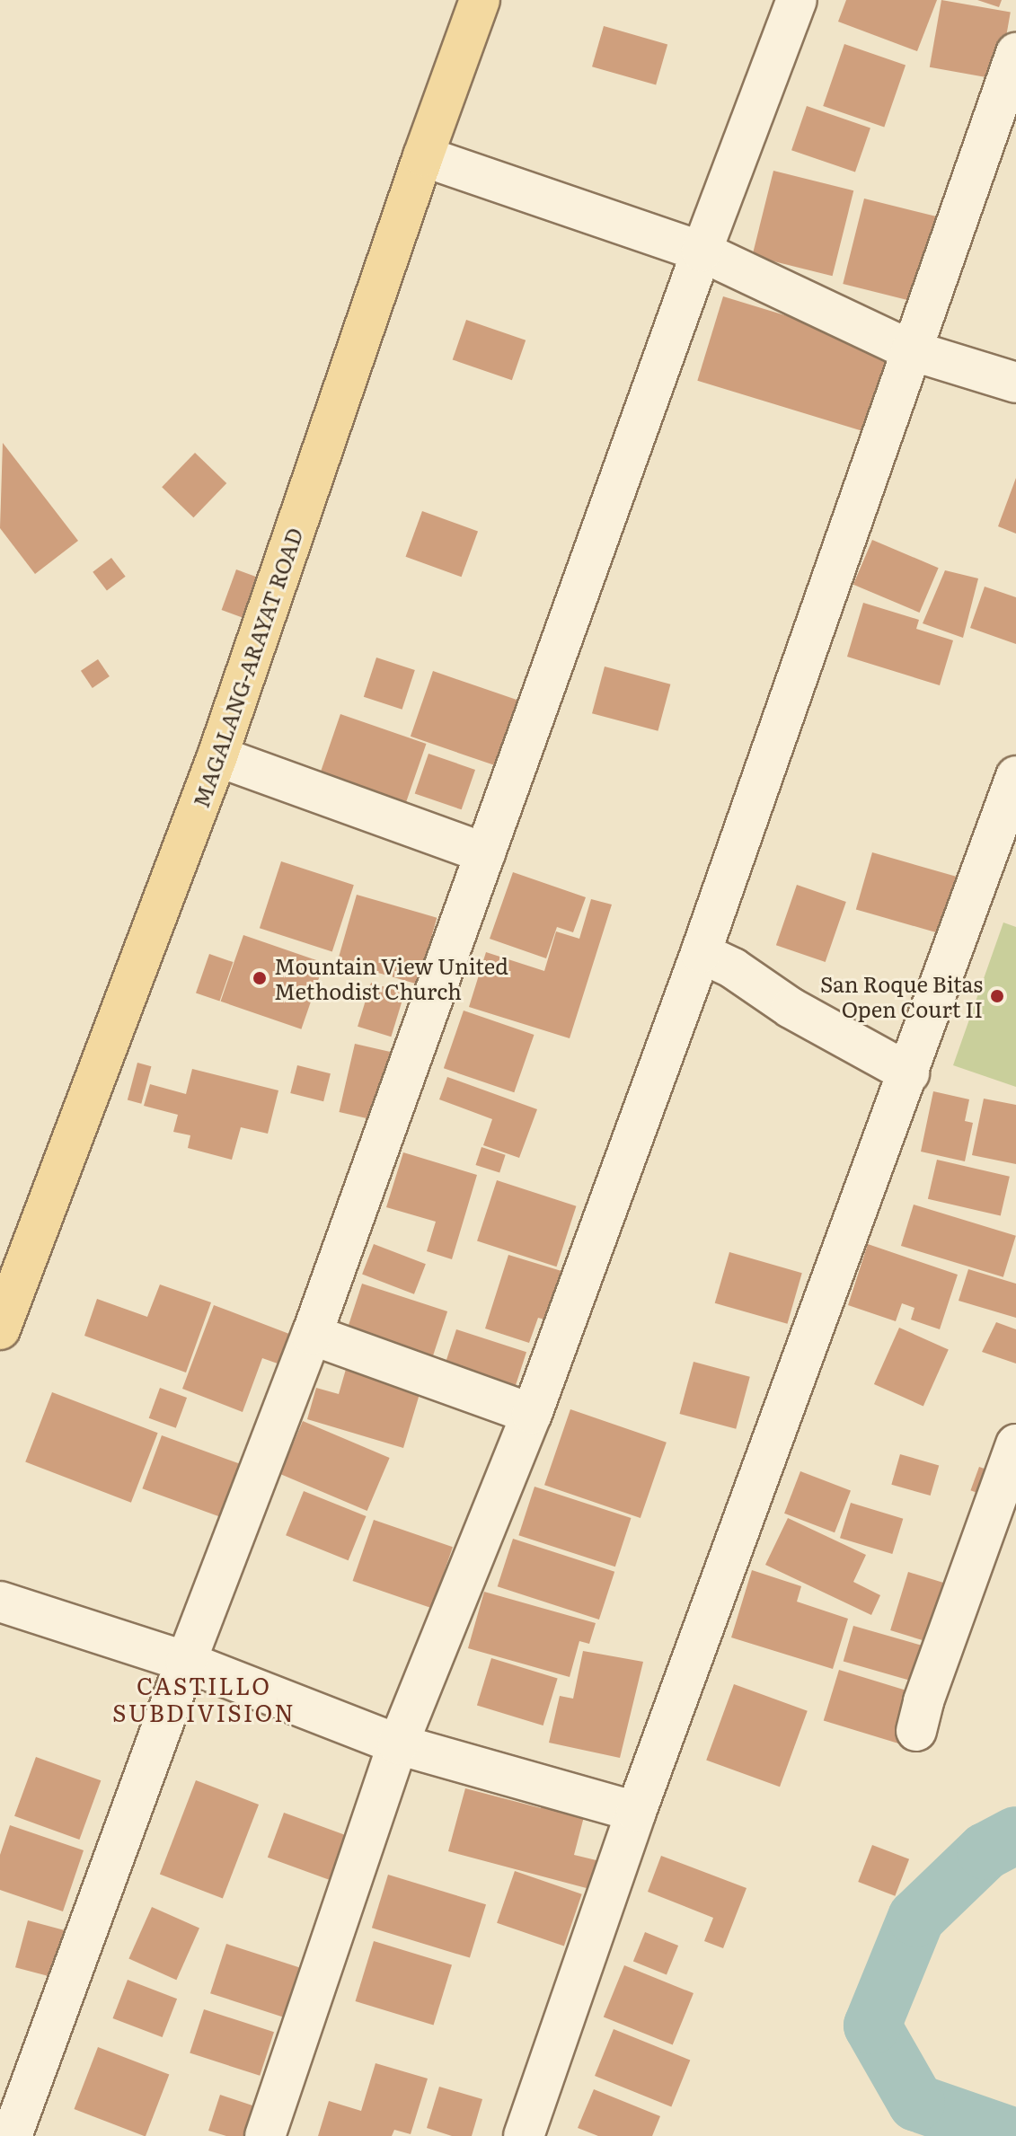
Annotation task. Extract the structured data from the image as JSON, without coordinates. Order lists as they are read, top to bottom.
{
  "streets": {
    "main road": ["MAGALANG-ARAYAT ROAD"]
  },
  "districts": ["CASTILLO SUBDIVISION"],
  "places": ["Mountain View United Methodist Church", "San Roque Bitas Open Court II"]
}
